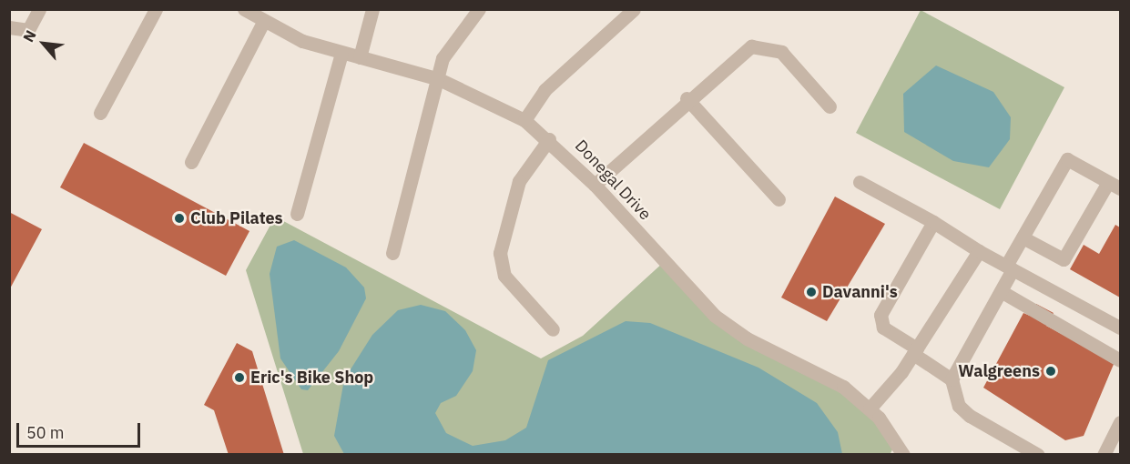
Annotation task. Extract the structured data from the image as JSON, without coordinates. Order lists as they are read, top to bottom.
{
  "streets": {
    "street": ["Donegal Drive"]
  },
  "places": [
    "Club Pilates",
    "Davanni's",
    "Walgreens",
    "Eric's Bike Shop"
  ],
  "scale_bar": "50 m",
  "north": "top left"
}
